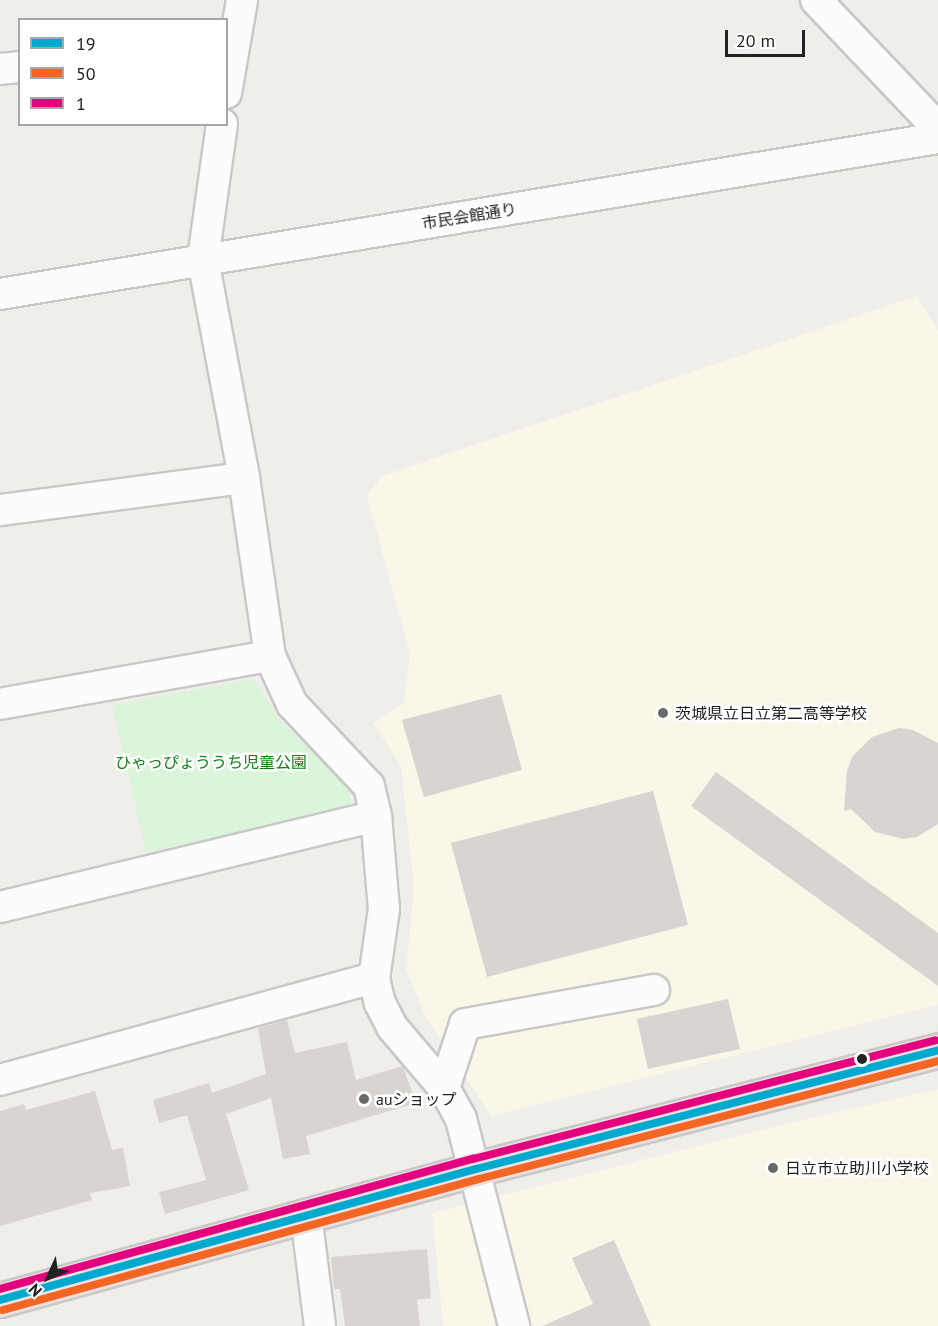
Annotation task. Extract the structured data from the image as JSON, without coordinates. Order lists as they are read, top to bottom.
{
  "streets": {
    "street": ["市民会館通り"]
  },
  "parks": ["ひゃっぴょううち児童公園"],
  "places": ["茨城県立日立第二高等学校", "auショップ", "日立市立助川小学校"],
  "lines": ["transit line 1", "transit line 19", "transit line 50"],
  "legend": ["19", "50", "1"],
  "scale_bar": "20 m",
  "north": "bottom left"
}
